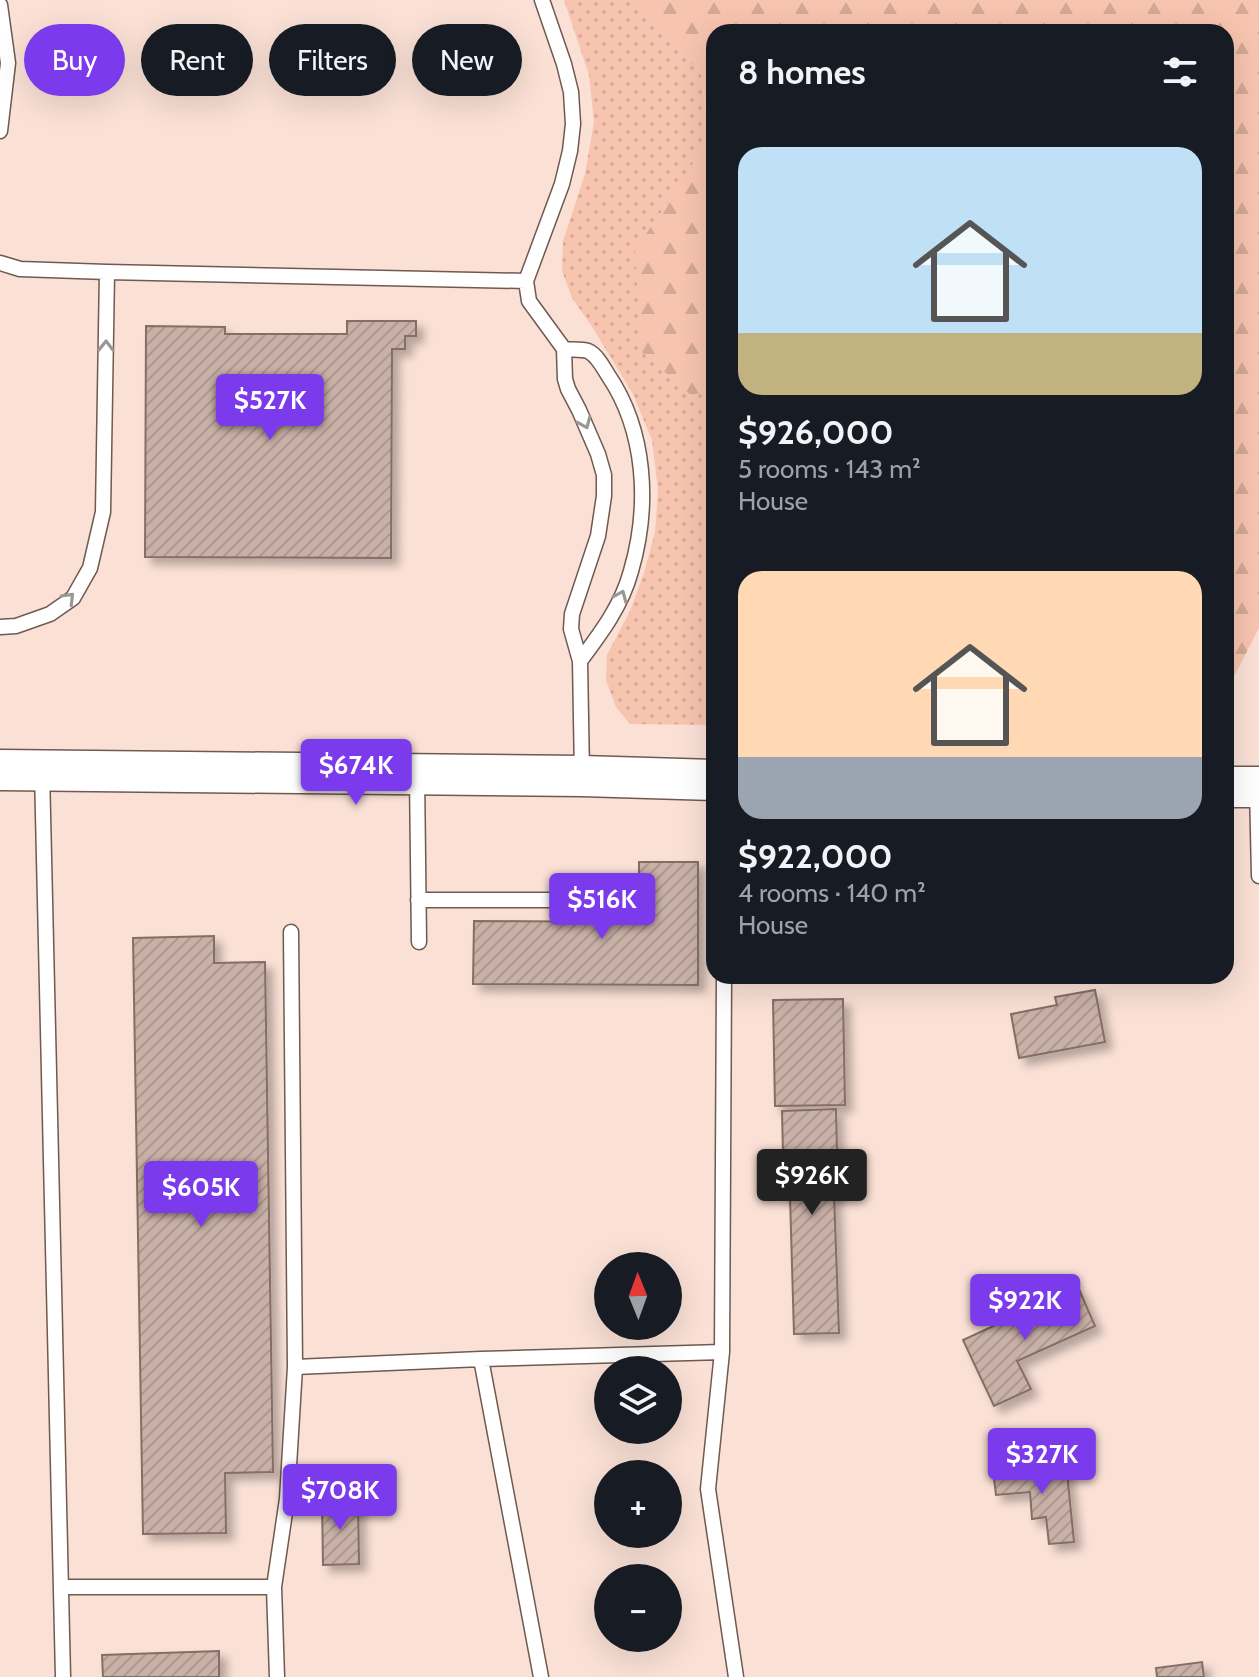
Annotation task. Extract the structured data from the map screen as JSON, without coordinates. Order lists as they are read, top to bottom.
{
  "north": "top",
  "page": {
    "chip": [
      "Buy",
      "Rent",
      "Filters",
      "New"
    ],
    "heading": "8 homes",
    "list": [
      {
        "name": "$926,000",
        "note": "5 rooms · 143 m² · House"
      },
      {
        "name": "$922,000",
        "note": "4 rooms · 140 m² · House"
      }
    ],
    "price": [
      "$527K",
      "$674K",
      "$516K",
      "$926K",
      "$605K",
      "$922K",
      "$327K",
      "$708K"
    ],
    "map_buttons": ["+", "−"]
  }
}
